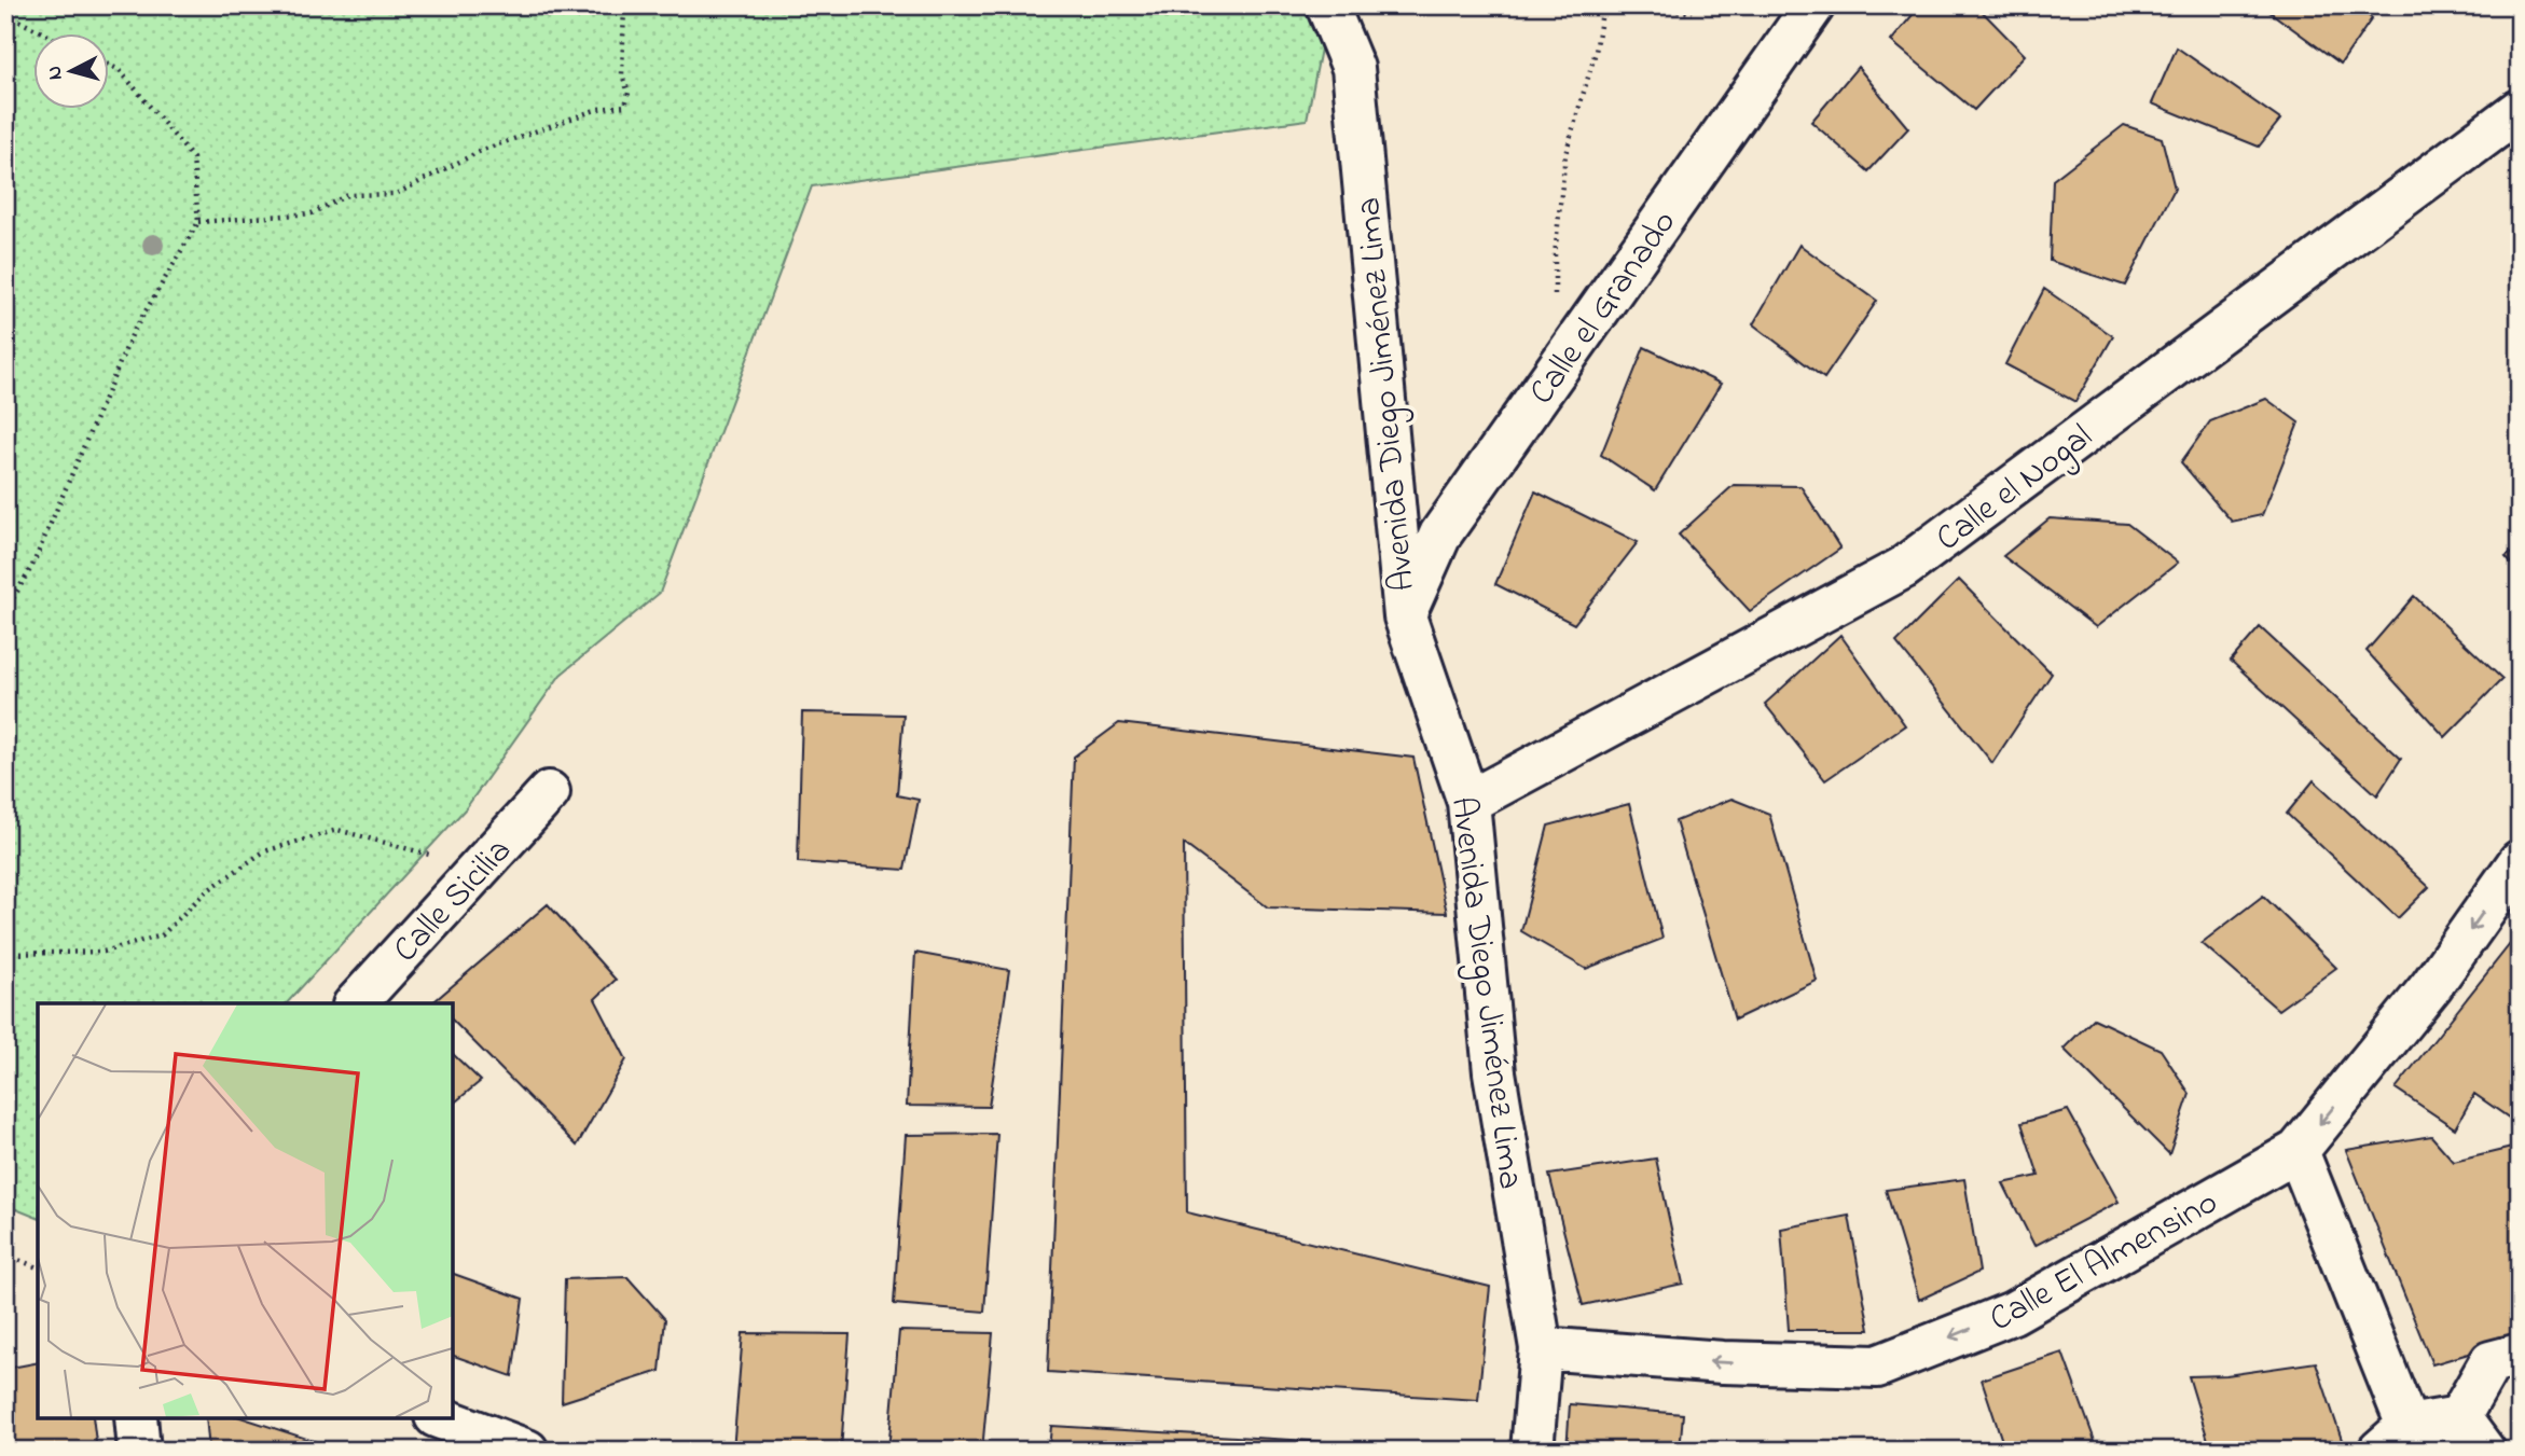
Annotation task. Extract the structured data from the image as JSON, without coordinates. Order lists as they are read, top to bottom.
{
  "streets": {
    "street": [
      "Calle el Granado",
      "Avenida Diego Jiménez Lima",
      "Calle el Nogal",
      "Calle Sicilia",
      "Calle El Almensino"
    ]
  },
  "crossings": [
    ["Calle el Granado", "Avenida Diego Jiménez Lima"],
    ["Avenida Diego Jiménez Lima", "Calle el Nogal"],
    ["Avenida Diego Jiménez Lima", "Calle El Almensino"]
  ],
  "one_way": ["Calle El Almensino"],
  "north": "left"
}
